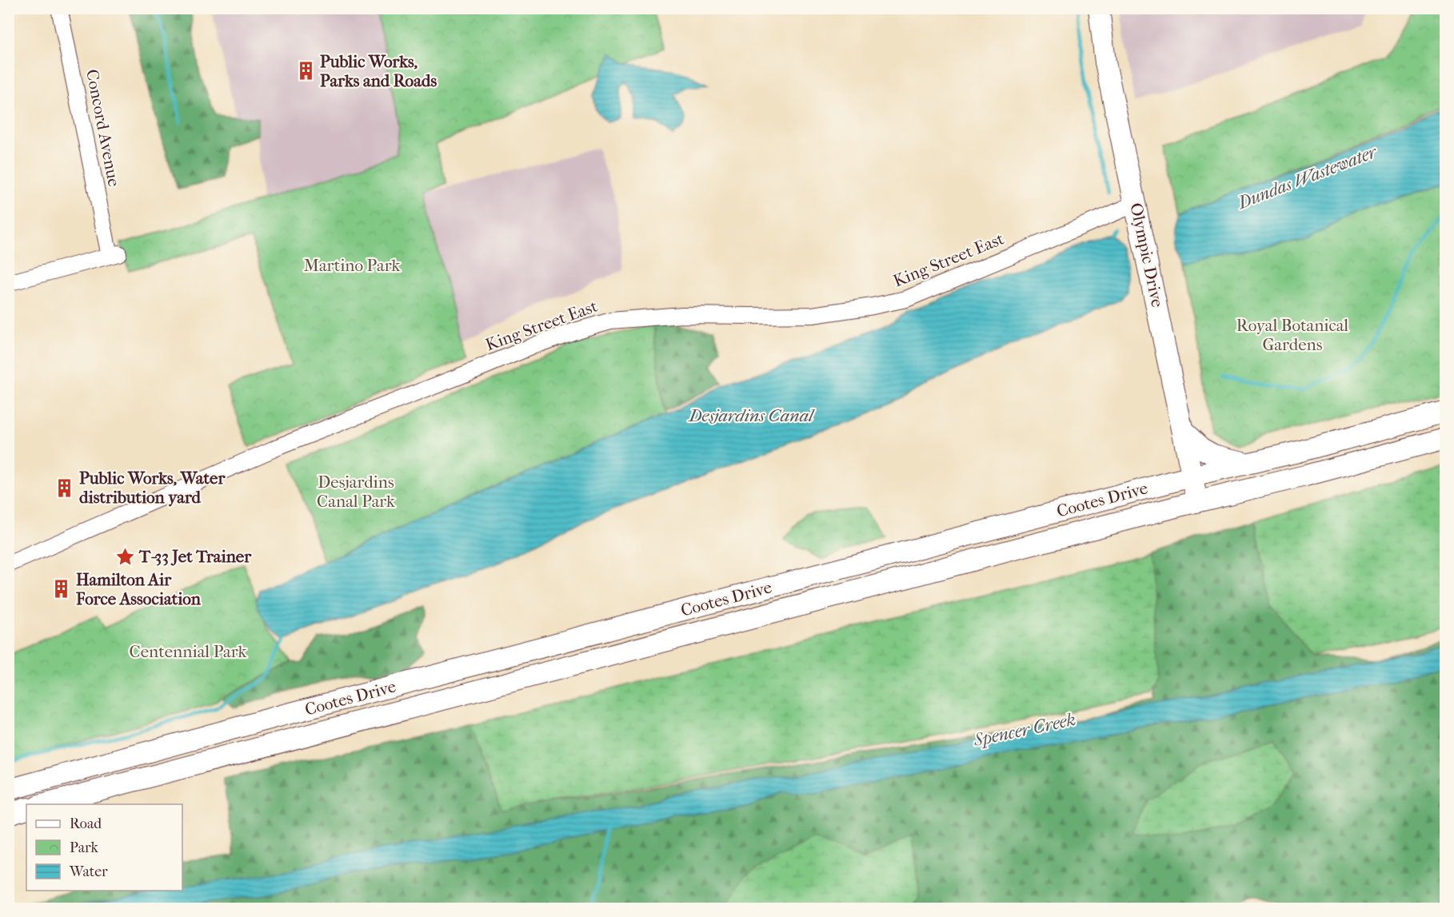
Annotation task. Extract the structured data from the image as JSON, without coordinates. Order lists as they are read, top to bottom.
{
  "streets": {
    "main road": ["Olympic Drive", "Cootes Drive"],
    "street": ["Concord Avenue", "King Street East"]
  },
  "crossings": [
    ["Olympic Drive", "King Street East"],
    ["Olympic Drive", "Cootes Drive"]
  ],
  "water": ["Dundas Wastewater", "Desjardins Canal", "Spencer Creek"],
  "parks": [
    "Martino Park",
    "Royal Botanical Gardens",
    "Desjardins Canal Park",
    "Centennial Park"
  ],
  "places": {
    "building": ["Public Works, Parks and Roads", "Public Works, Water distribution yard", "Hamilton Air Force Association"],
    "place": ["T-33 Jet Trainer"]
  },
  "legend": ["Road", "Park", "Water"]
}
